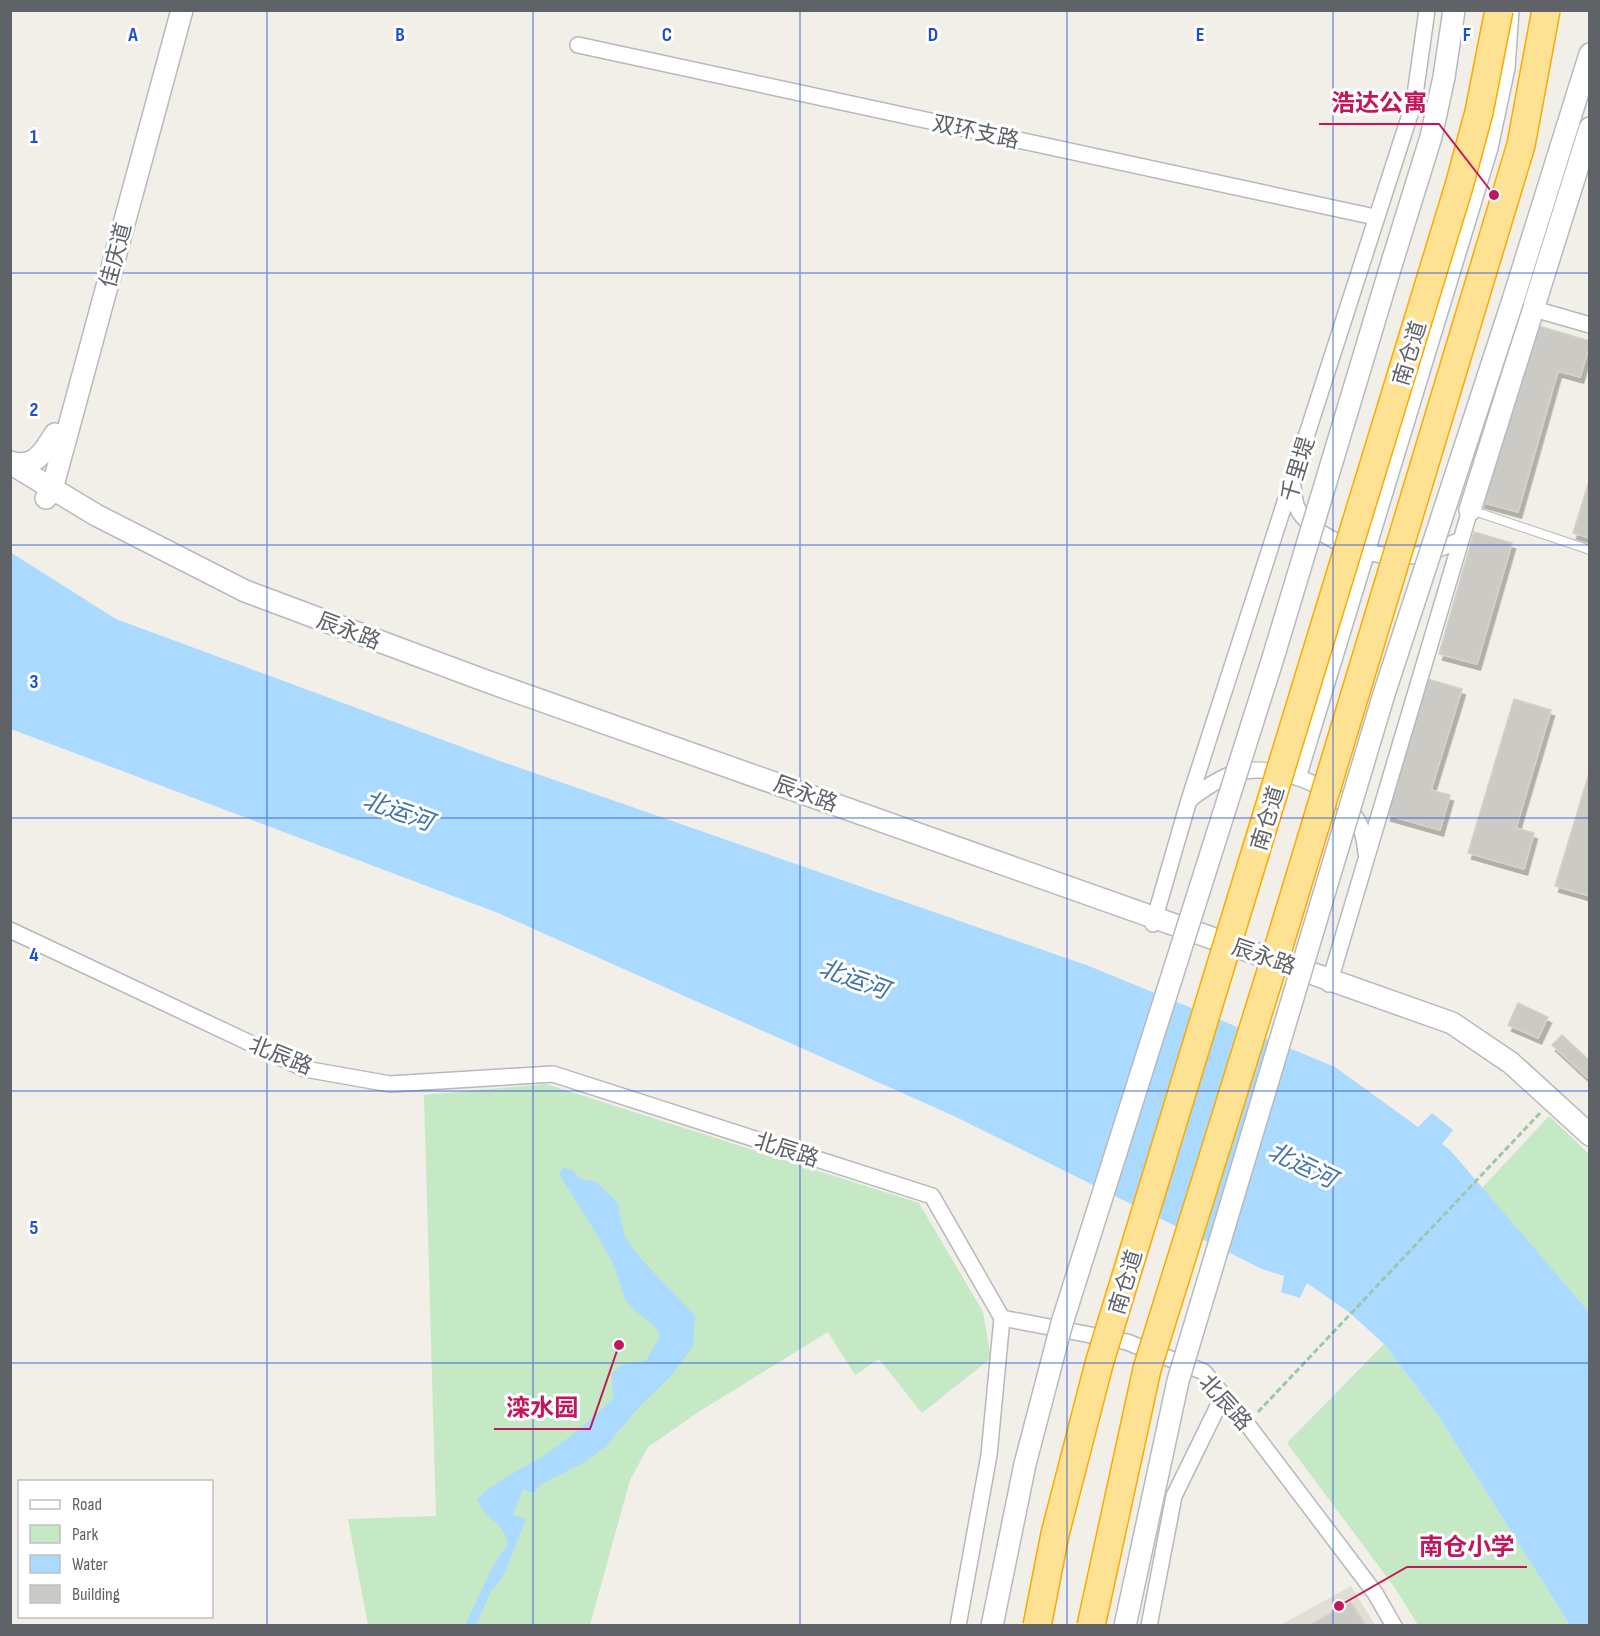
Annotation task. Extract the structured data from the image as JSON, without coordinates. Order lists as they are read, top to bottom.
{
  "streets": {
    "highway": ["南仓道"],
    "street": [
      "双环支路",
      "佳庆道",
      "千里堤",
      "辰永路",
      "北辰路"
    ]
  },
  "crossings": [
    ["双环支路", "千里堤"],
    ["佳庆道", "辰永路"],
    ["千里堤", "辰永路"]
  ],
  "water": ["北运河"],
  "places": ["浩达公寓", "滦水园", "南仓小学"],
  "legend": [
    "Road",
    "Park",
    "Water",
    "Building"
  ],
  "grid": {
    "columns": [
      "A",
      "B",
      "C",
      "D",
      "E",
      "F"
    ],
    "rows": [
      "1",
      "2",
      "3",
      "4",
      "5"
    ]
  }
}
